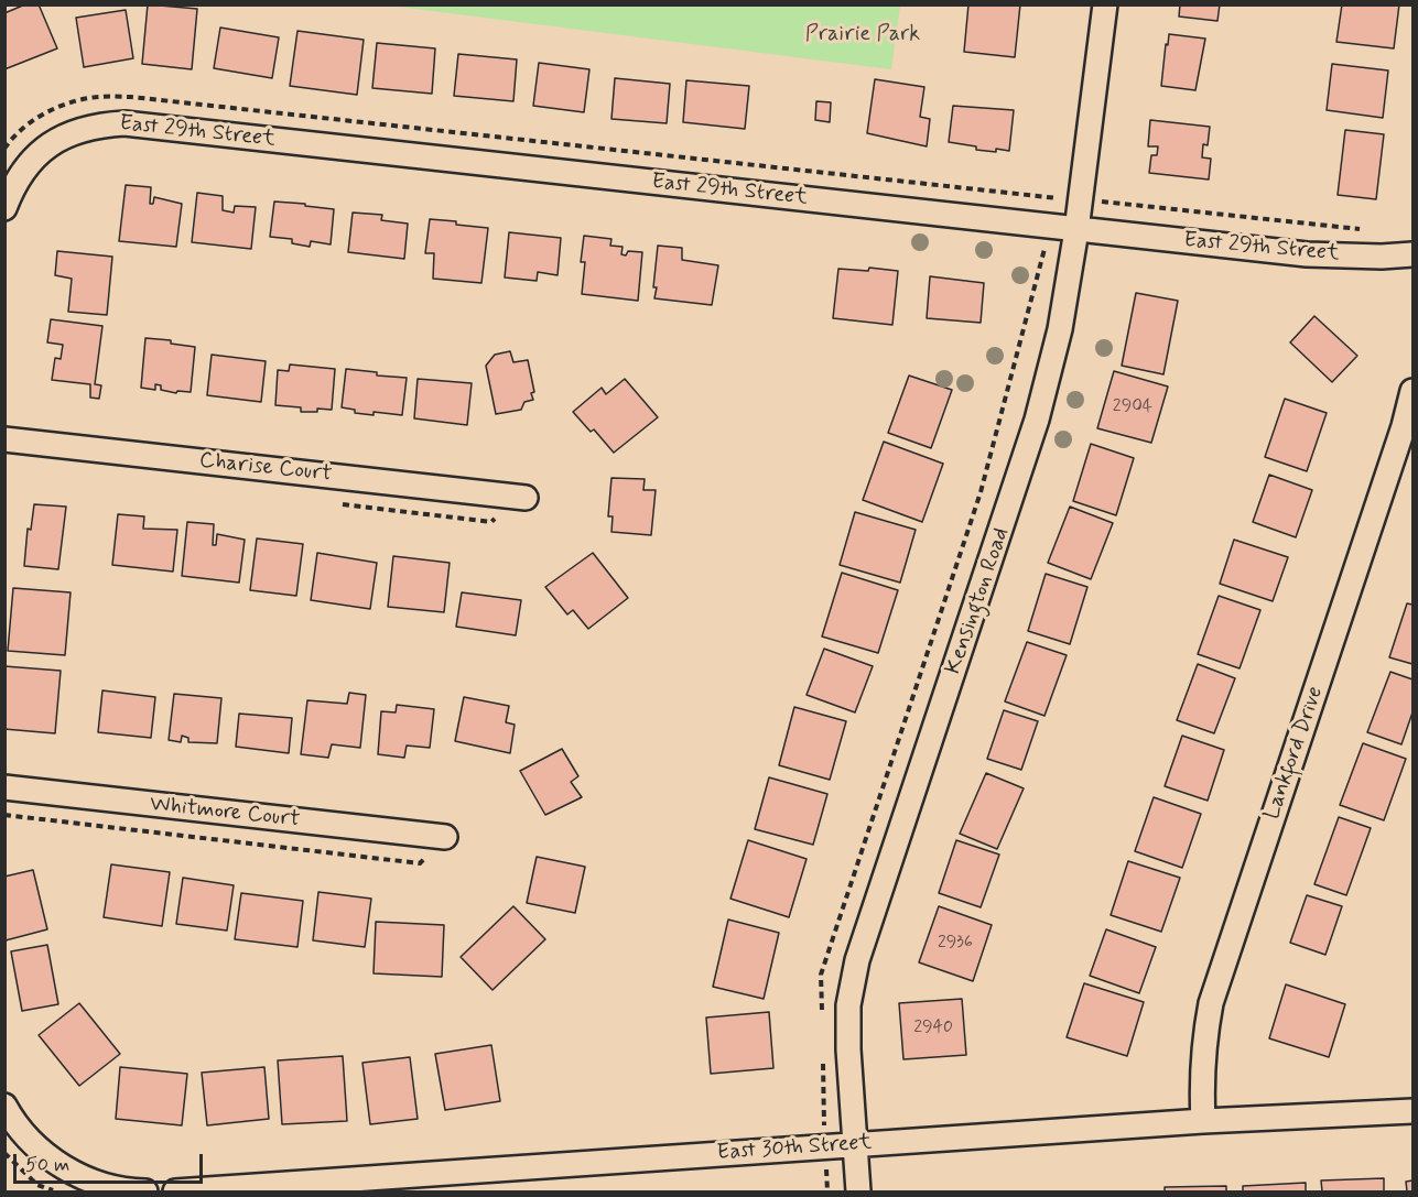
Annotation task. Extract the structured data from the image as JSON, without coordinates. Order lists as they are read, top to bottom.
{
  "streets": {
    "street": [
      "East 29th Street",
      "Charise Court",
      "Kensington Road",
      "Lankford Drive",
      "Whitmore Court",
      "East 30th Street"
    ]
  },
  "crossings": [
    ["East 29th Street", "Kensington Road"],
    ["Kensington Road", "East 30th Street"],
    ["Lankford Drive", "East 30th Street"]
  ],
  "parks": ["Prairie Park"],
  "house_numbers": ["2904", "2936", "2940"],
  "scale_bar": "50 m"
}
